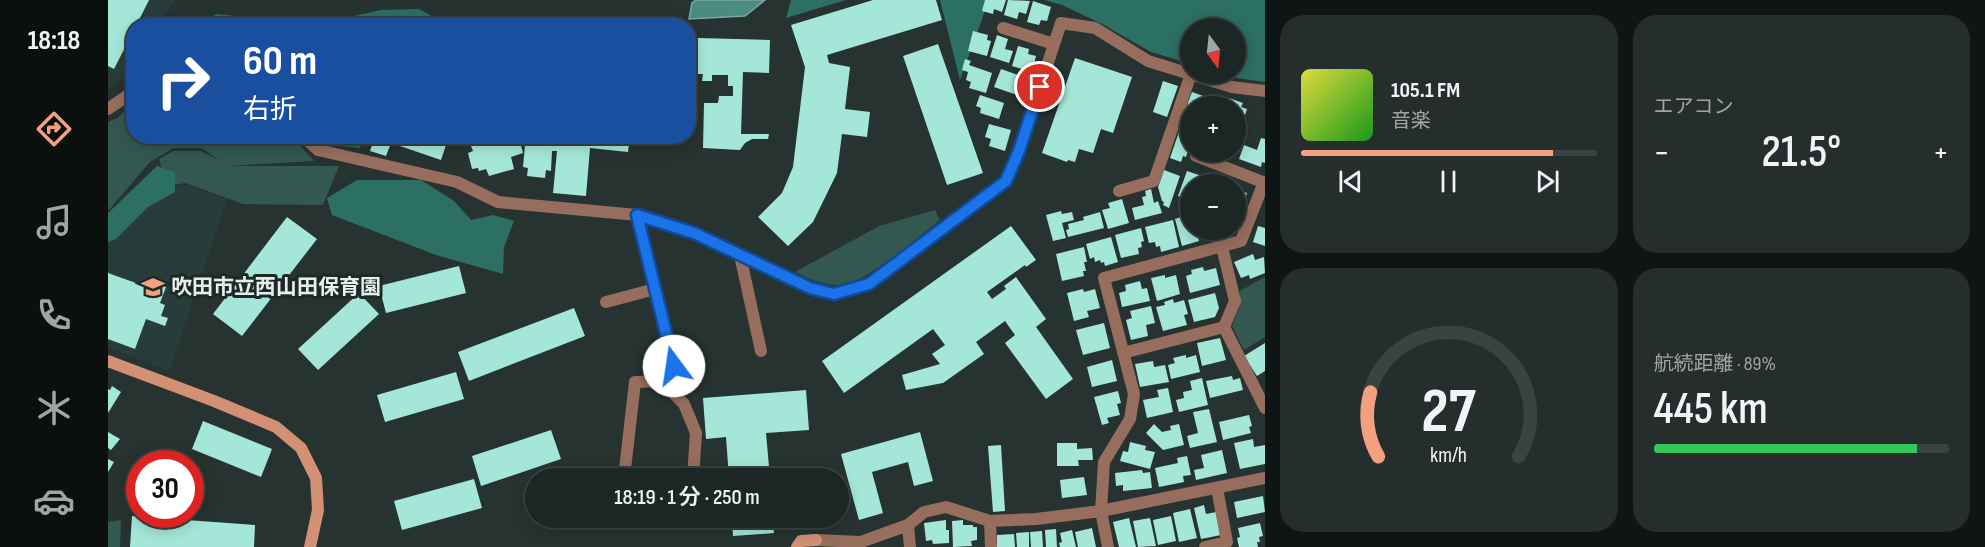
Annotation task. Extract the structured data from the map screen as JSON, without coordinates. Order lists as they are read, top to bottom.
{
  "places": {
    "school or university": ["吹田市立西山田保育園"]
  },
  "north": "bottom",
  "page": {
    "tabs": "18:18",
    "tile": [
      "エアコン",
      ["航続距離 · 89%", "445 km"]
    ],
    "map_buttons": ["+", "−"],
    "turn": ["60 m", "右折"],
    "song": ["105.1 FM", "音楽"],
    "heat": ["−", "21.5°", "+"],
    "limit": "30",
    "trip": "18:19 · 1 分 · 250 m",
    "gauge": ["27", "km/h"]
  }
}
